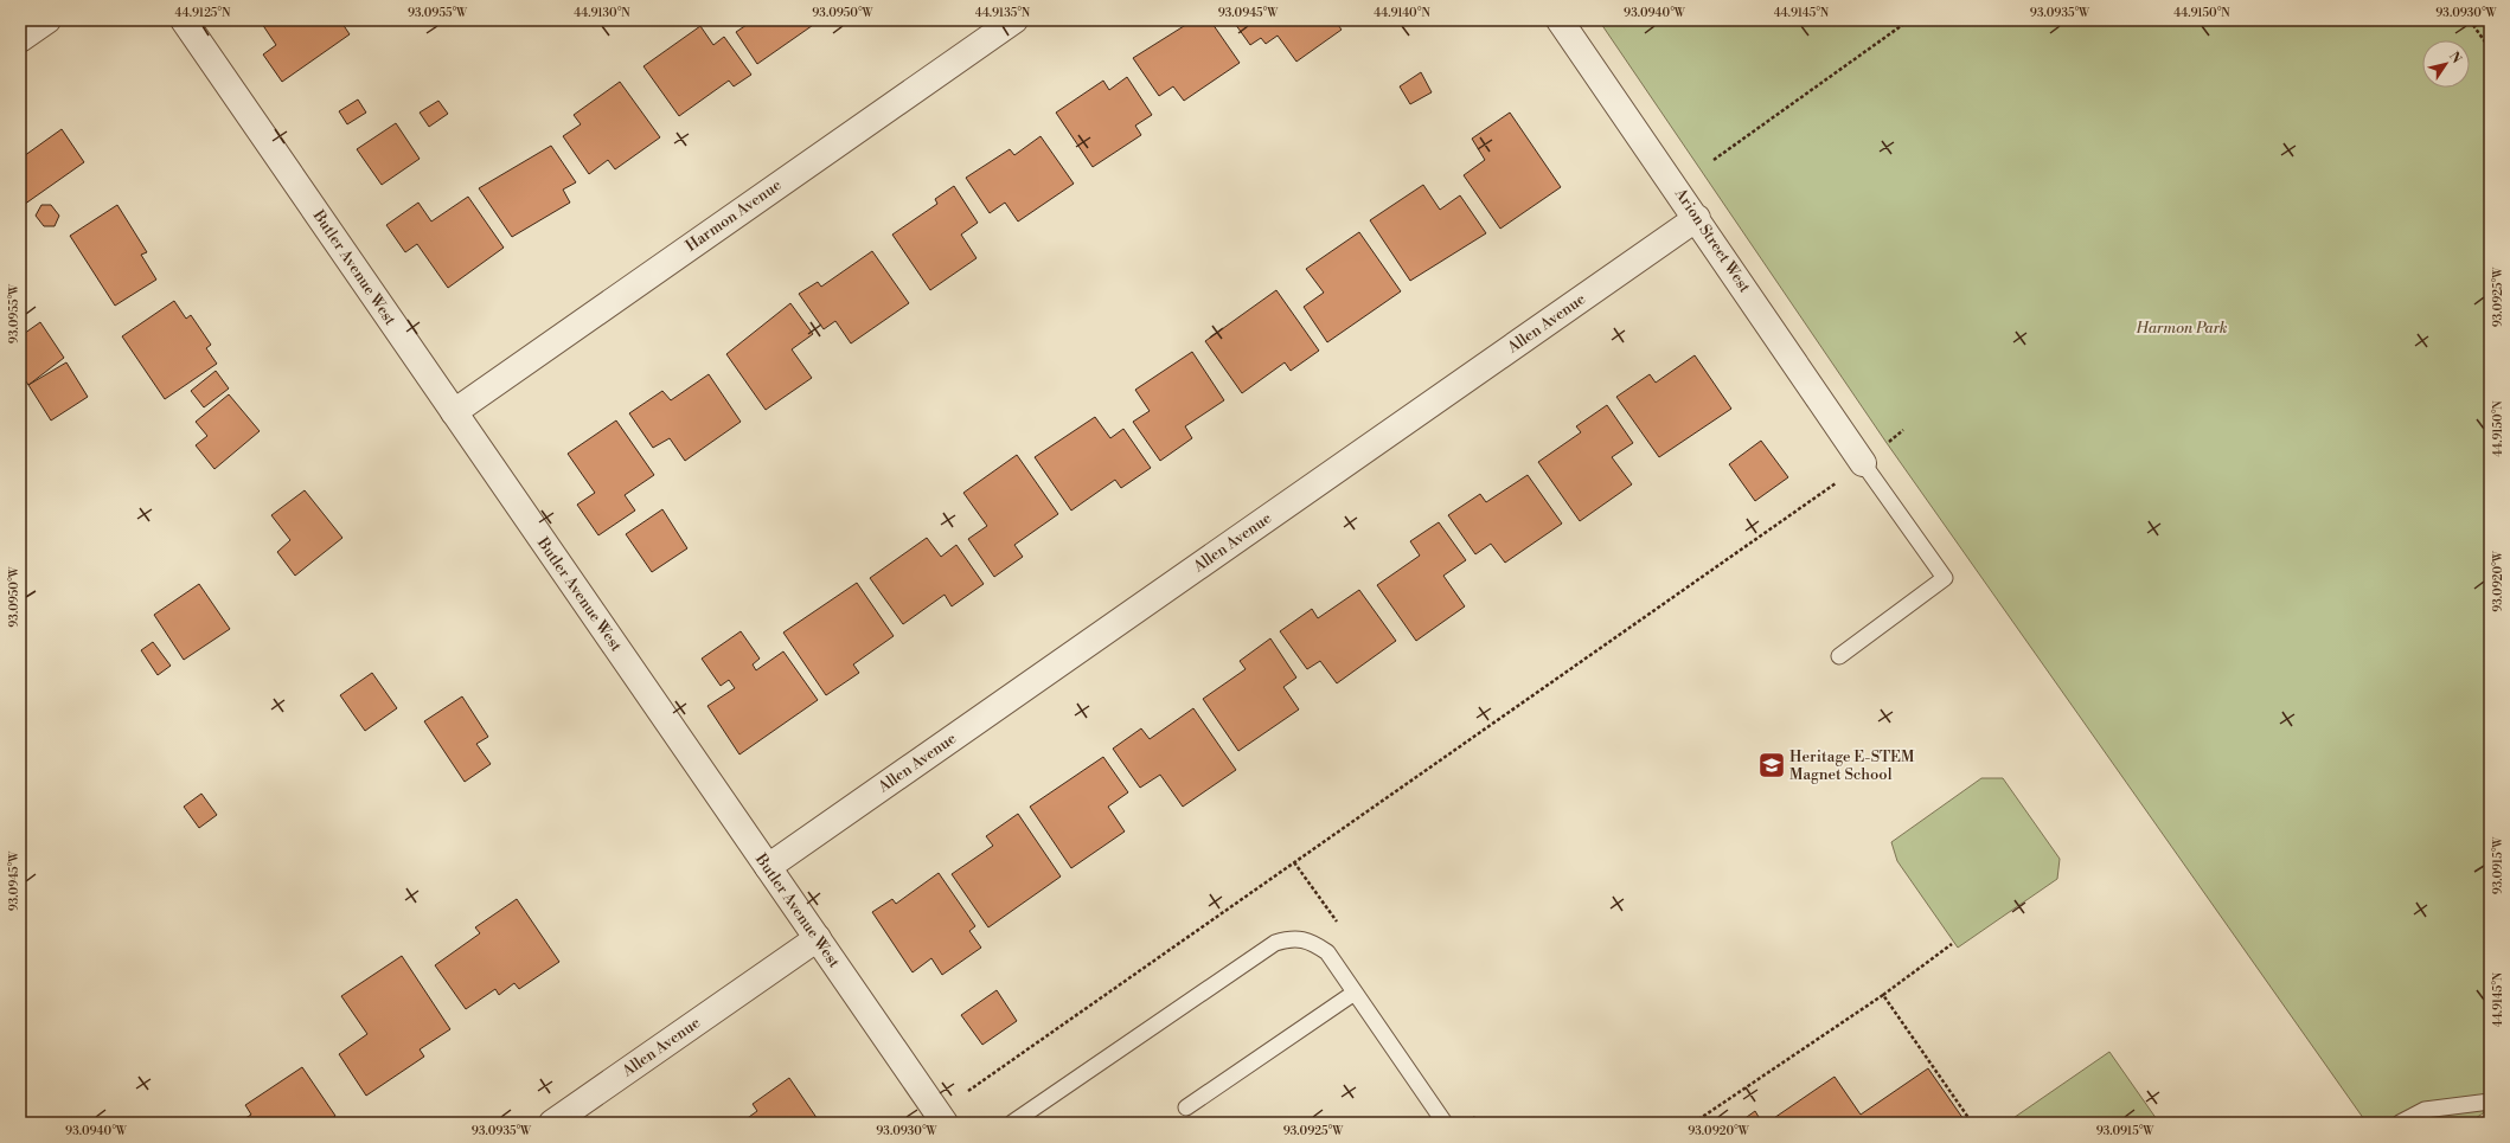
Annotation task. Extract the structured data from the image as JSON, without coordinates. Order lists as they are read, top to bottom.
{
  "streets": {
    "street": [
      "Harmon Avenue",
      "Arion Street West",
      "Butler Avenue West",
      "Allen Avenue"
    ]
  },
  "crossings": [
    ["Harmon Avenue", "Butler Avenue West"],
    ["Arion Street West", "Allen Avenue"],
    ["Butler Avenue West", "Allen Avenue"]
  ],
  "parks": ["Harmon Park"],
  "places": {
    "school or university": ["Heritage E-STEM Magnet School"]
  },
  "north": "top right",
  "coordinates": [
    "44.9125°N",
    "93.0955°W",
    "44.9130°N",
    "93.0950°W",
    "44.9135°N",
    "93.0945°W",
    "44.9140°N",
    "93.0940°W",
    "44.9145°N",
    "93.0935°W",
    "44.9150°N",
    "93.0930°W",
    "93.0925°W",
    "93.0920°W",
    "93.0915°W"
  ]
}
